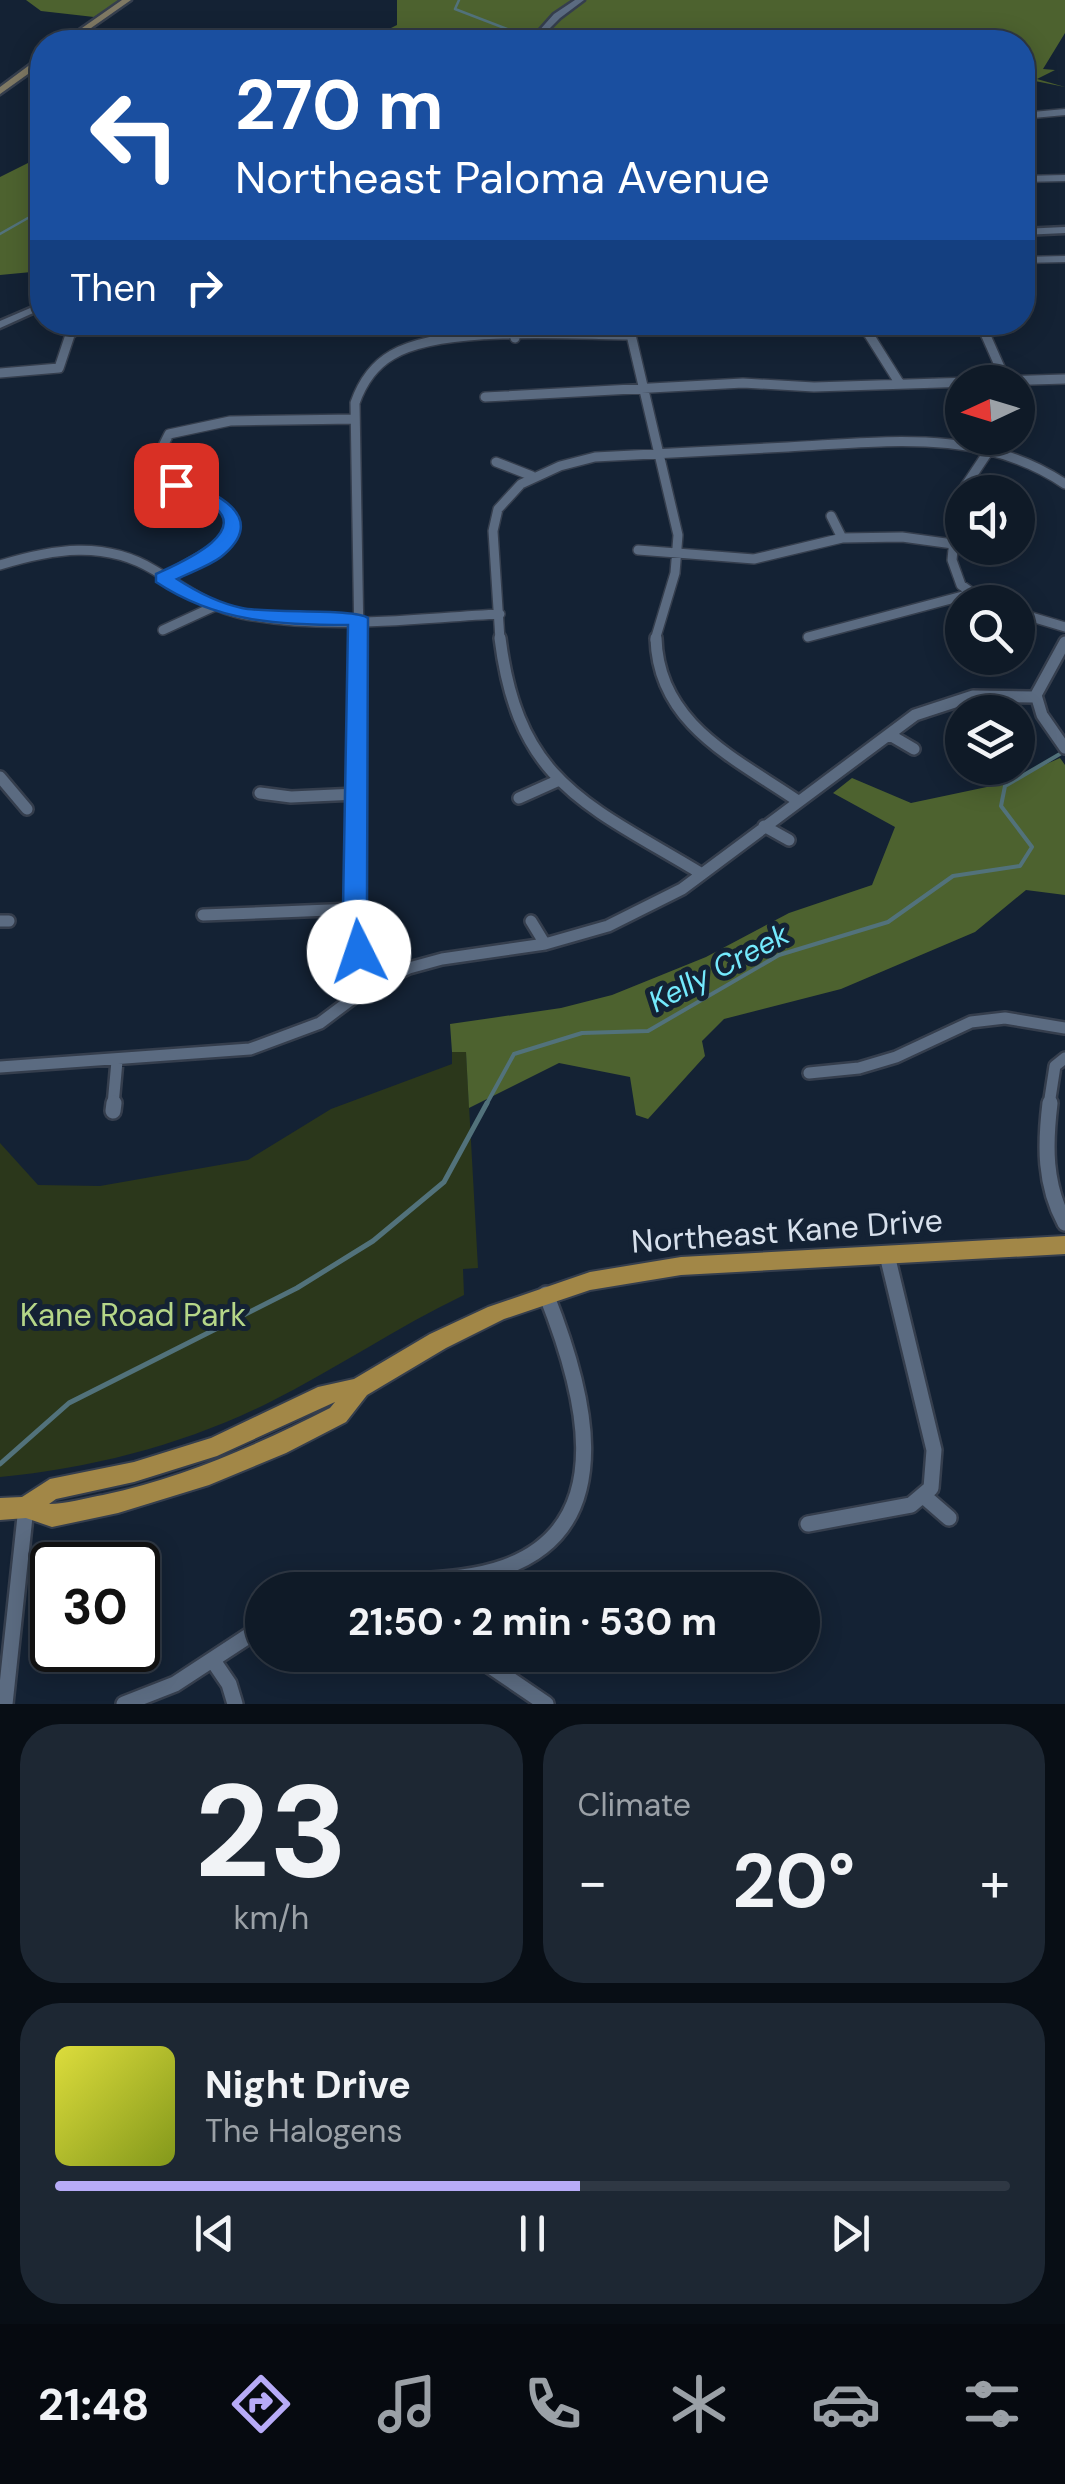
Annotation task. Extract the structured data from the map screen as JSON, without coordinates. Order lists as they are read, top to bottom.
{
  "streets": {
    "main road": ["Northeast Kane Drive"]
  },
  "water": ["Kelly Creek"],
  "parks": ["Kane Road Park"],
  "north": "left",
  "page": {
    "turn": ["270 m", "Northeast Paloma Avenue"],
    "then": "Then",
    "limit": "30",
    "trip": "21:50 · 2 min · 530 m",
    "tile": [
      ["23", "km/h"],
      "Climate"
    ],
    "heat": ["−", "20°", "+"],
    "song": ["Night Drive", "The Halogens"],
    "tabs": "21:48"
  }
}
